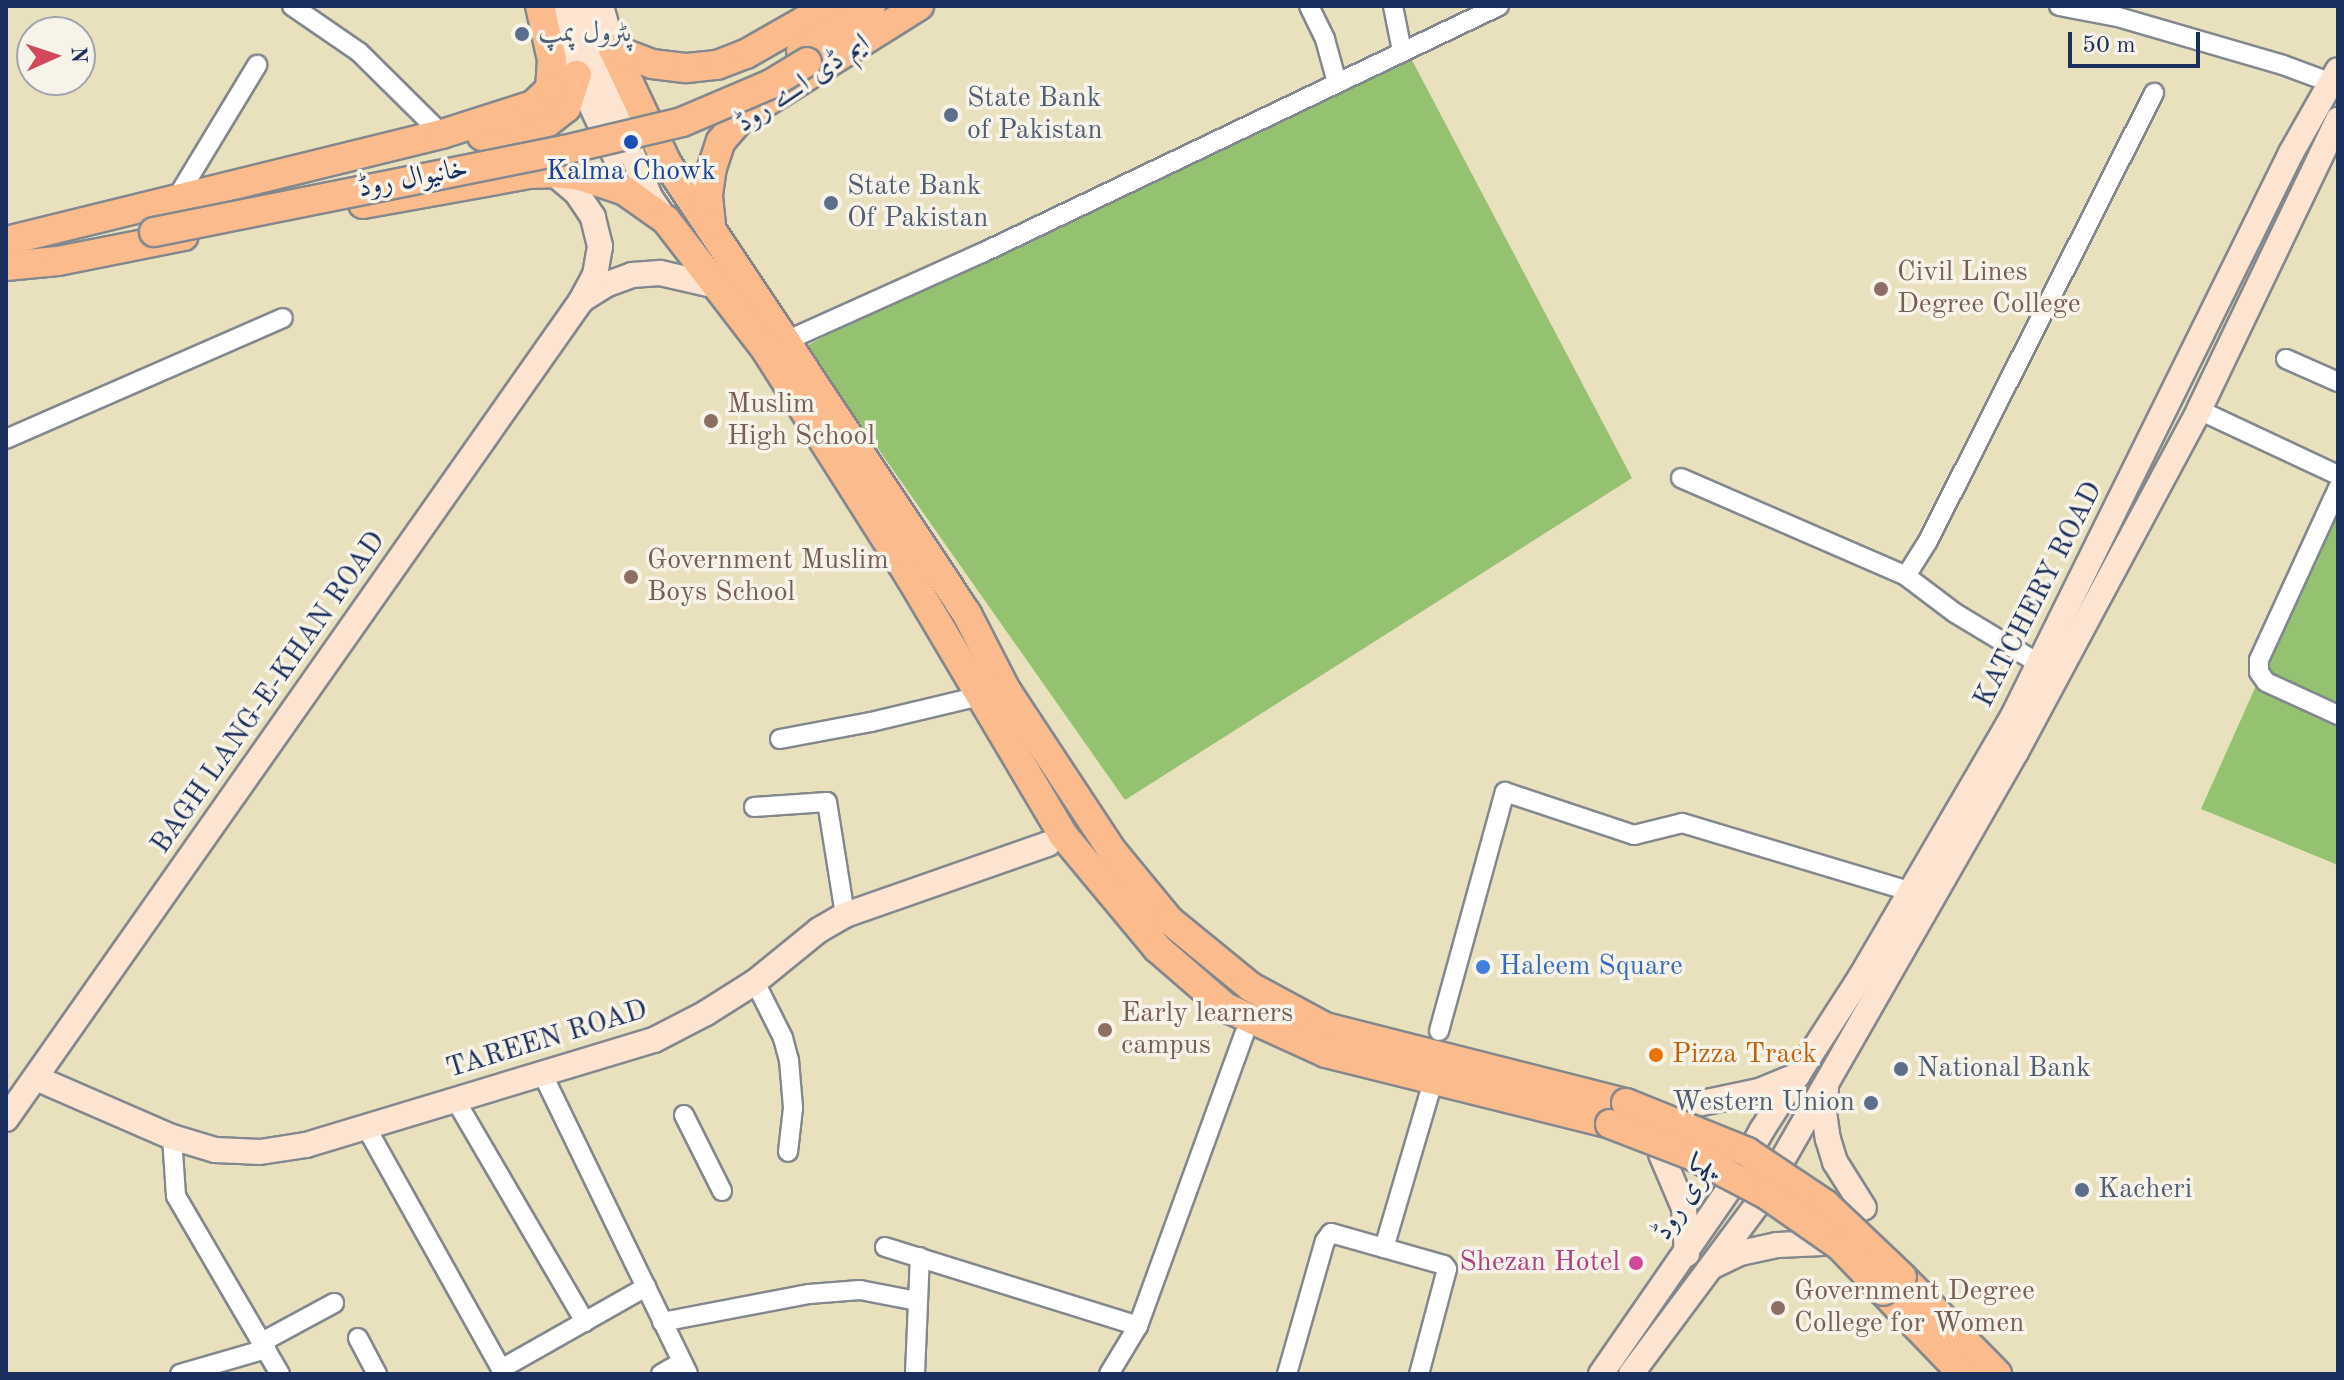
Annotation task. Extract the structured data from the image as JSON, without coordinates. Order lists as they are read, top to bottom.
{
  "streets": {
    "main road": [
      "ایم ڈی اے روڈ",
      "خانیوال روڈ",
      "KATCHERY ROAD",
      "BAGH LANG-E-KHAN ROAD",
      "TAREEN ROAD",
      "کچری روڈ"
    ]
  },
  "crossings": [
    ["ایم ڈی اے روڈ", "خانیوال روڈ"],
    ["KATCHERY ROAD", "کچری روڈ"],
    ["BAGH LANG-E-KHAN ROAD", "TAREEN ROAD"]
  ],
  "places": [
    "پٹرول پمپ",
    "State Bank of Pakistan",
    "Kalma Chowk",
    "State Bank Of Pakistan",
    "Civil Lines Degree College",
    "Muslim High School",
    "Government Muslim Boys School",
    "Haleem Square",
    "Early learners campus",
    "Pizza Track",
    "National Bank",
    "Western Union",
    "Kacheri",
    "Shezan Hotel",
    "Government Degree College for Women"
  ],
  "scale_bar": "50 m",
  "north": "right"
}
